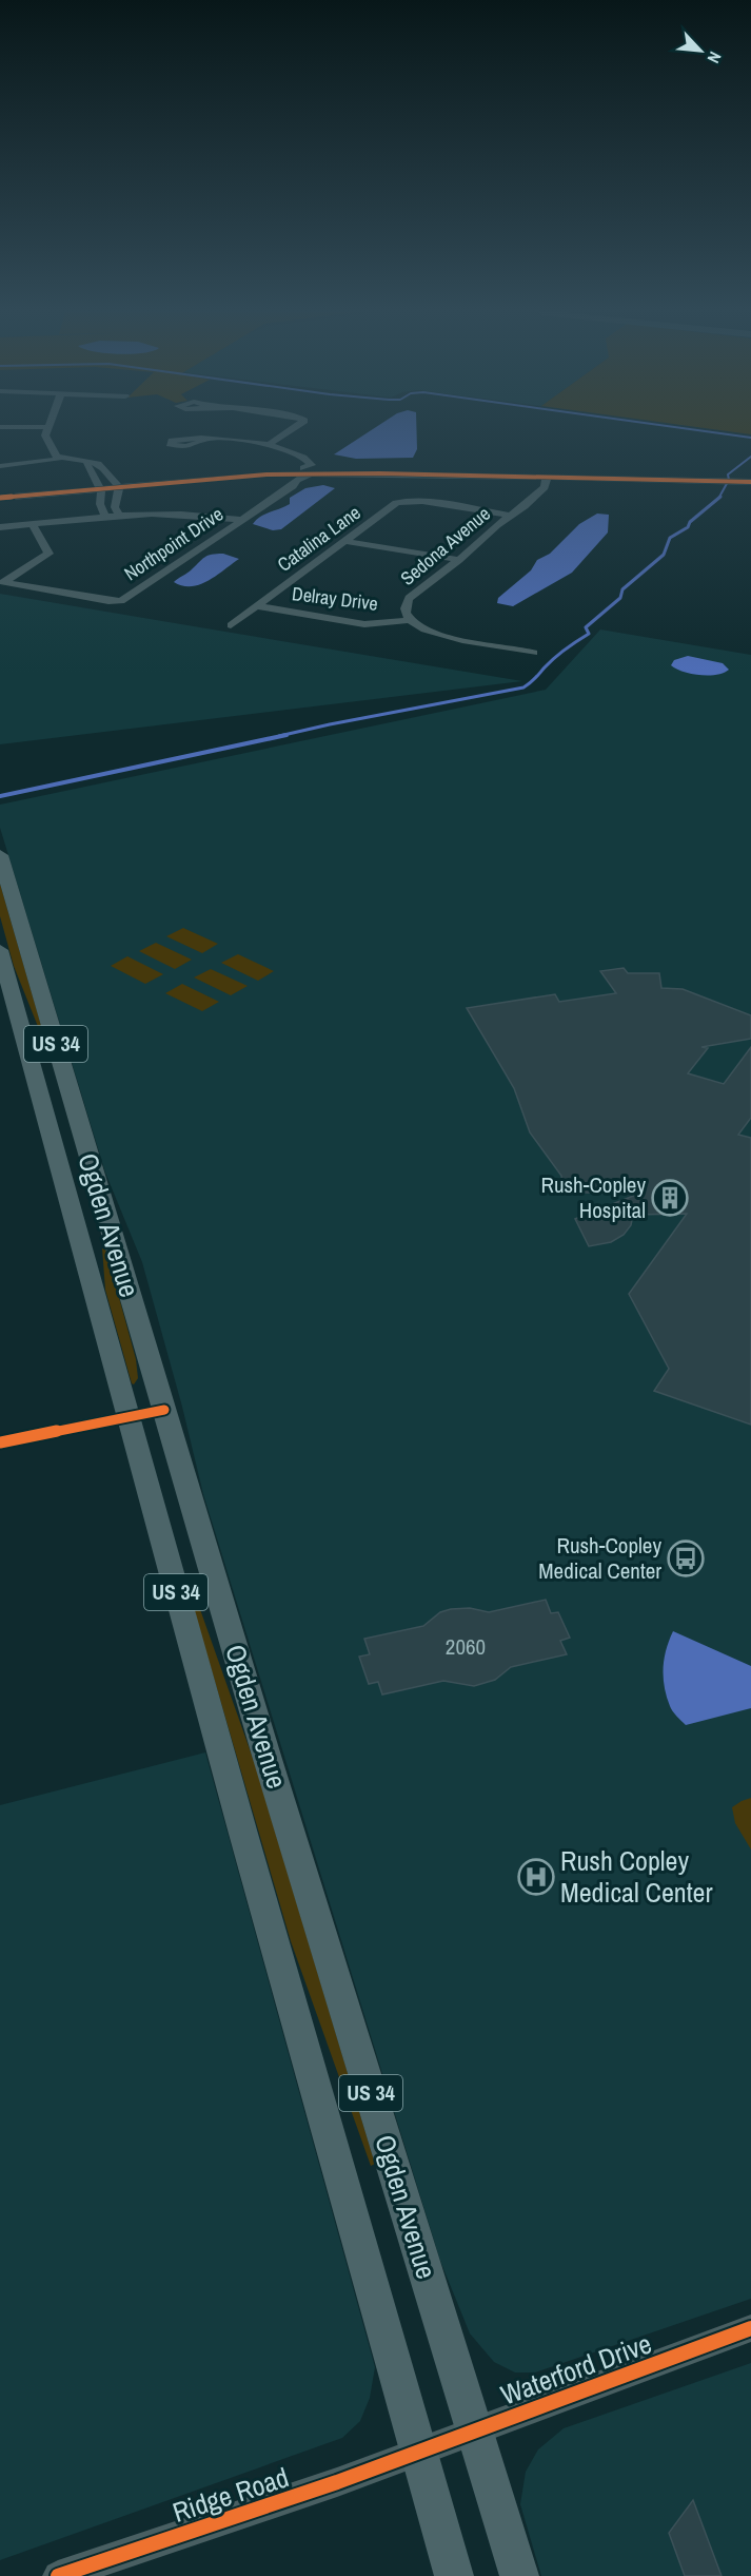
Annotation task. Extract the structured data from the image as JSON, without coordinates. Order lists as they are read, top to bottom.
{
  "streets": {
    "main road": ["US 34", "Ogden Avenue"],
    "street": [
      "Catalina Lane",
      "Northpoint Drive",
      "Sedona Avenue",
      "Delray Drive",
      "Waterford Drive",
      "Ridge Road"
    ]
  },
  "crossings": [
    ["Catalina Lane", "Sedona Avenue"],
    ["Catalina Lane", "Delray Drive"],
    ["Sedona Avenue", "Delray Drive"],
    ["Ogden Avenue", "Waterford Drive"],
    ["Ogden Avenue", "Ridge Road"],
    ["Waterford Drive", "Ridge Road"]
  ],
  "places": {
    "building": ["Rush-Copley Hospital"],
    "bus stop": ["Rush-Copley Medical Center"],
    "hospital": ["Rush Copley Medical Center"]
  },
  "house_numbers": ["2060"],
  "north": "bottom right"
}
